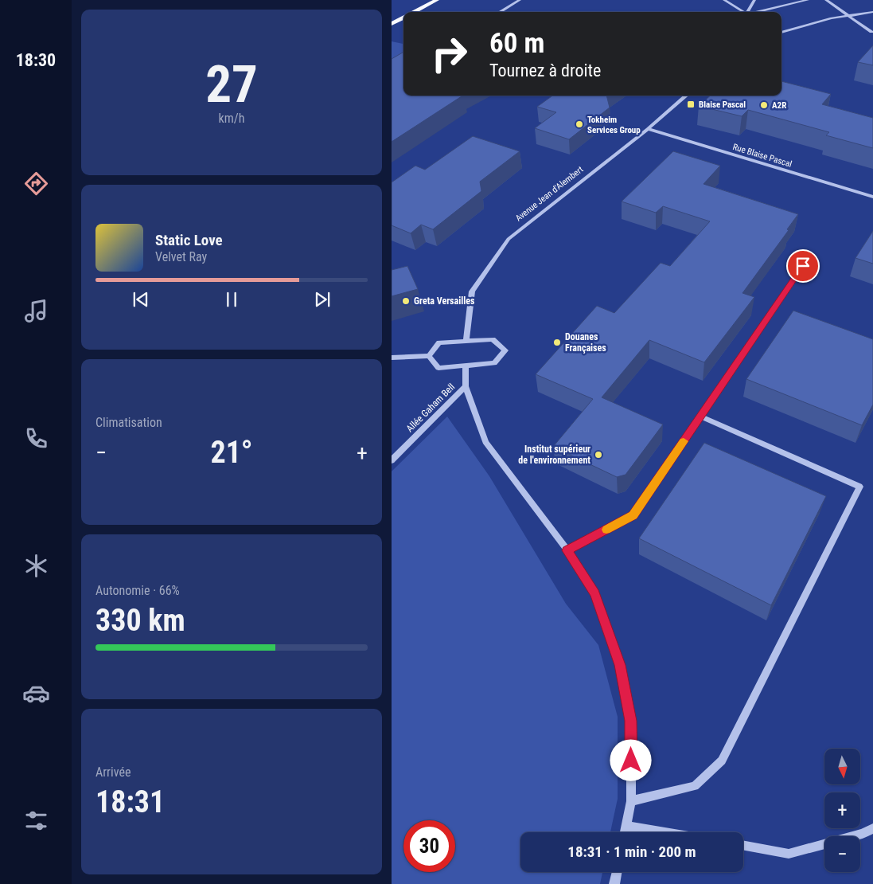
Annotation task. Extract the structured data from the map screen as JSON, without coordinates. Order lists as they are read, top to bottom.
{
  "streets": {
    "street": ["Rue Blaise Pascal", "Avenue Jean d'Alembert", "Allée Gaham Bell"]
  },
  "crossings": [
    ["Rue Blaise Pascal", "Avenue Jean d'Alembert"]
  ],
  "places": {
    "transit": ["Blaise Pascal"],
    "other": [
      "A2R",
      "Tokheim Services Group",
      "Greta Versailles",
      "Douanes Françaises",
      "Institut supérieur de l'environnement"
    ]
  },
  "north": "bottom",
  "page": {
    "tabs": "18:30",
    "tile": [
      ["27", "km/h"],
      "Climatisation",
      ["Autonomie · 66%", "330 km"],
      ["Arrivée", "18:31"]
    ],
    "turn": ["60 m", "Tournez à droite"],
    "song": ["Static Love", "Velvet Ray"],
    "heat": ["−", "21°", "+"],
    "map_buttons": ["+", "−"],
    "limit": "30",
    "trip": "18:31 · 1 min · 200 m"
  }
}
